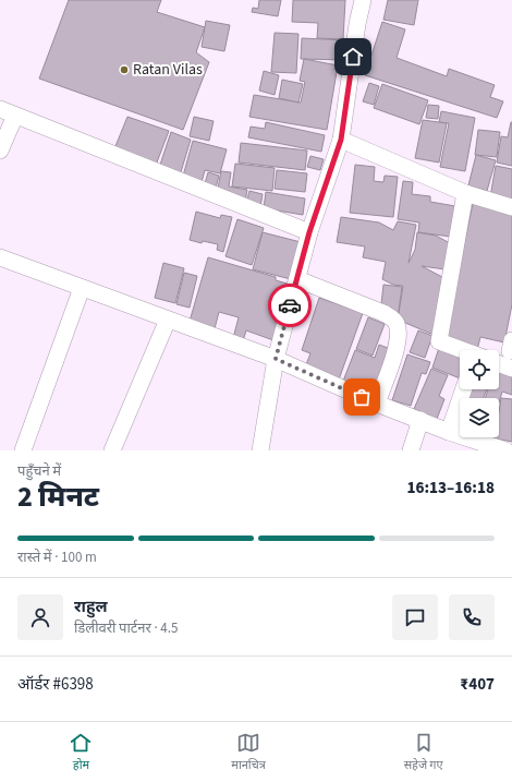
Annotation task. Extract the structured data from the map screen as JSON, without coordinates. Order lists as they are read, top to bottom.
{
  "places": ["Ratan Vilas"],
  "page": {
    "heading": ["2 मिनट", "पहुँचने में", "16:13–16:18"],
    "panel": [
      "राहुल",
      "डिलीवरी पार्टनर · 4.5",
      "ऑर्डर #6398",
      "₹407"
    ],
    "bar": "रास्ते में · 100 m",
    "tabs": ["होम", "मानचित्र", "सहेजे गए"]
  }
}
